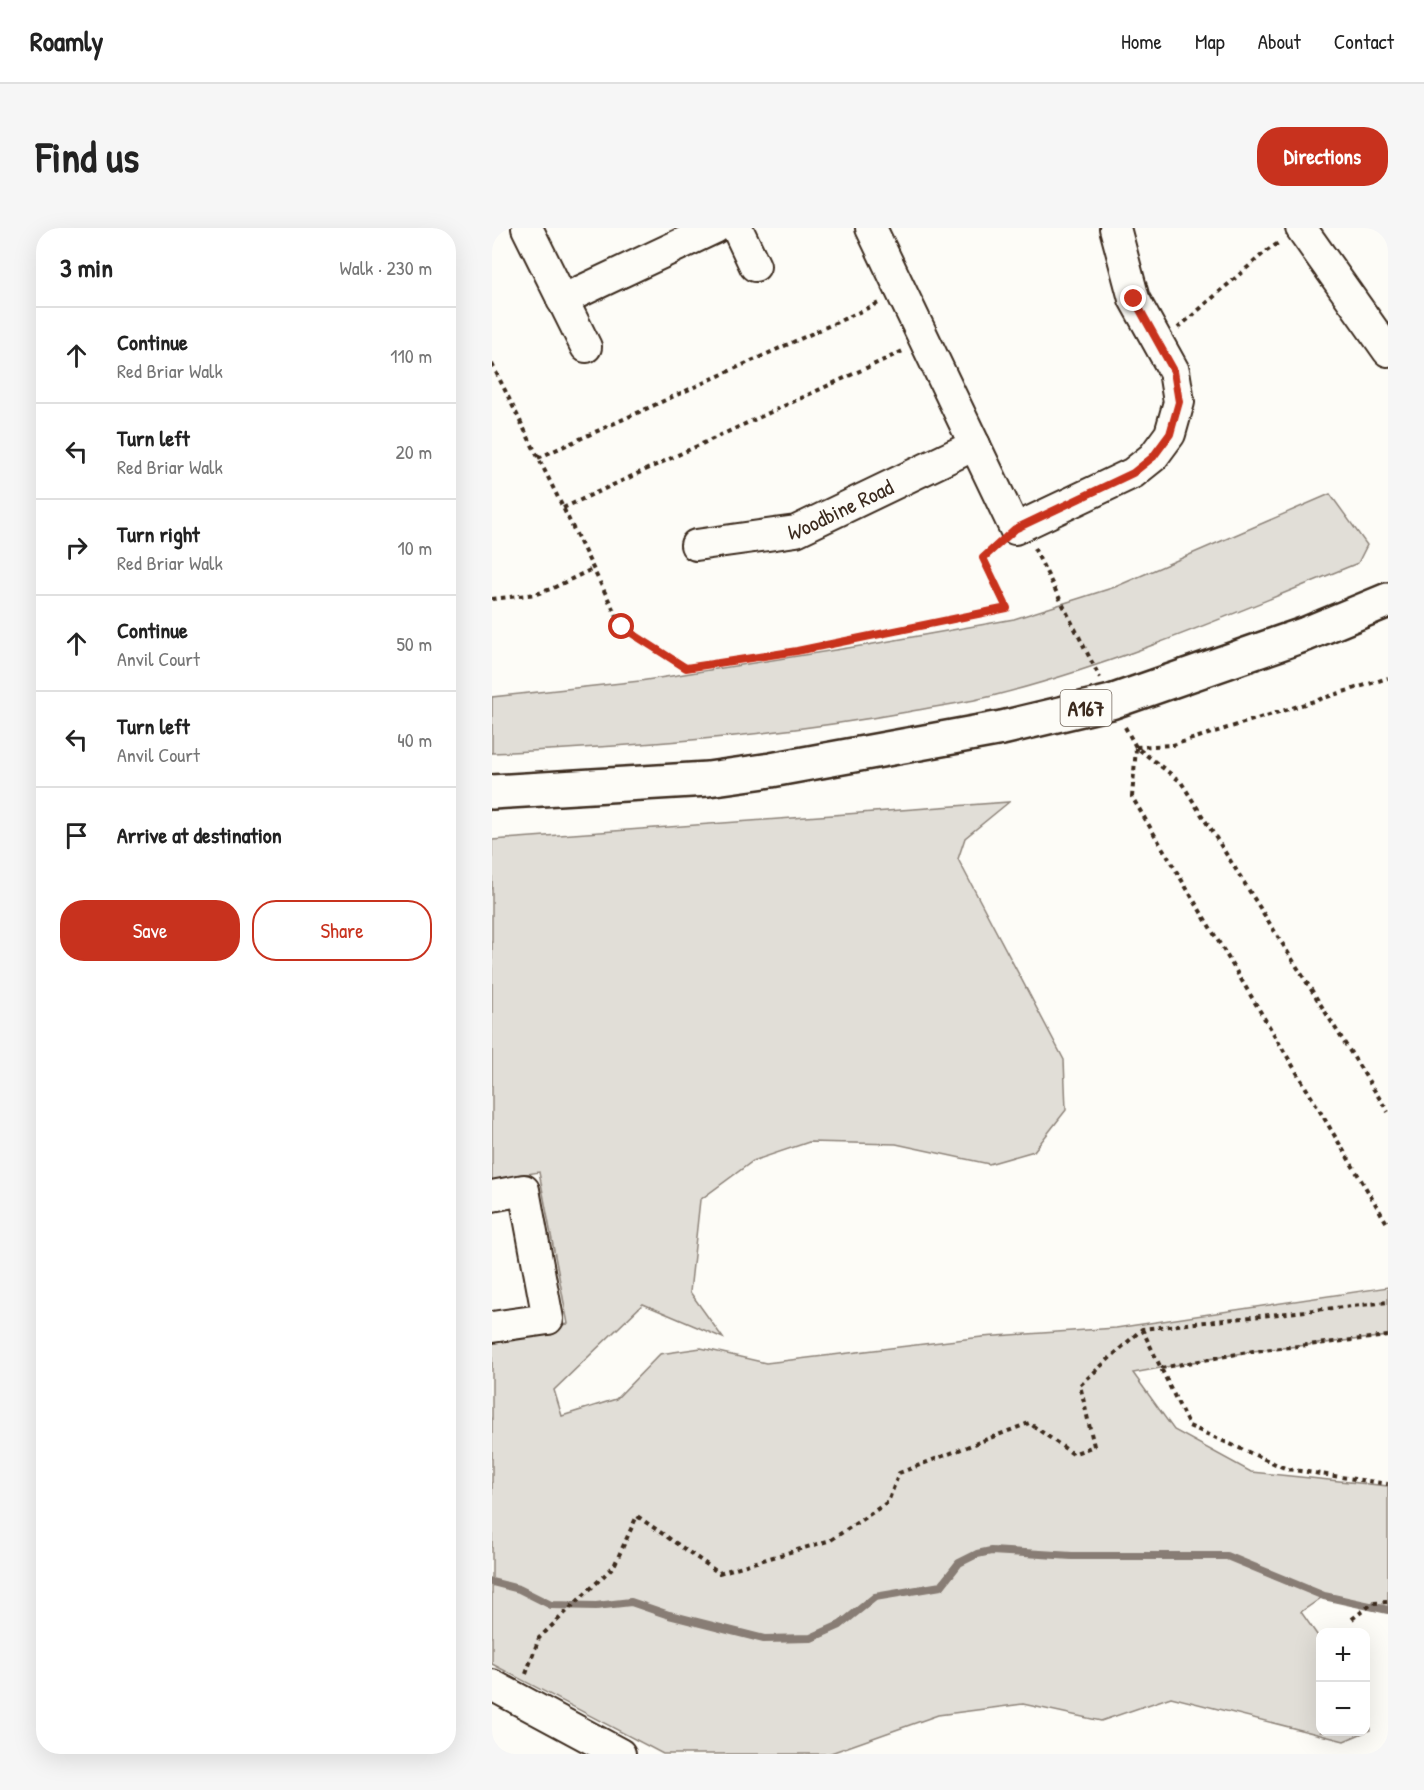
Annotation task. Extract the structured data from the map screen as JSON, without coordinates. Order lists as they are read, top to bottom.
{
  "streets": {
    "highway": ["A167"],
    "street": ["Woodbine Road"]
  },
  "page": {
    "header": "Roamly",
    "nav": [
      "Home",
      "Map",
      "About",
      "Contact"
    ],
    "buttons": [
      "Directions",
      ["Save", "Share"]
    ],
    "title": "Find us",
    "heading": ["3 min", "Walk · 230 m"],
    "list": [
      ["Continue", "Red Briar Walk", "110 m"],
      ["Turn left", "Red Briar Walk", "20 m"],
      ["Turn right", "Red Briar Walk", "10 m"],
      ["Continue", "Anvil Court", "50 m"],
      ["Turn left", "Anvil Court", "40 m"],
      "Arrive at destination"
    ],
    "map_buttons": ["+", "−"]
  }
}
